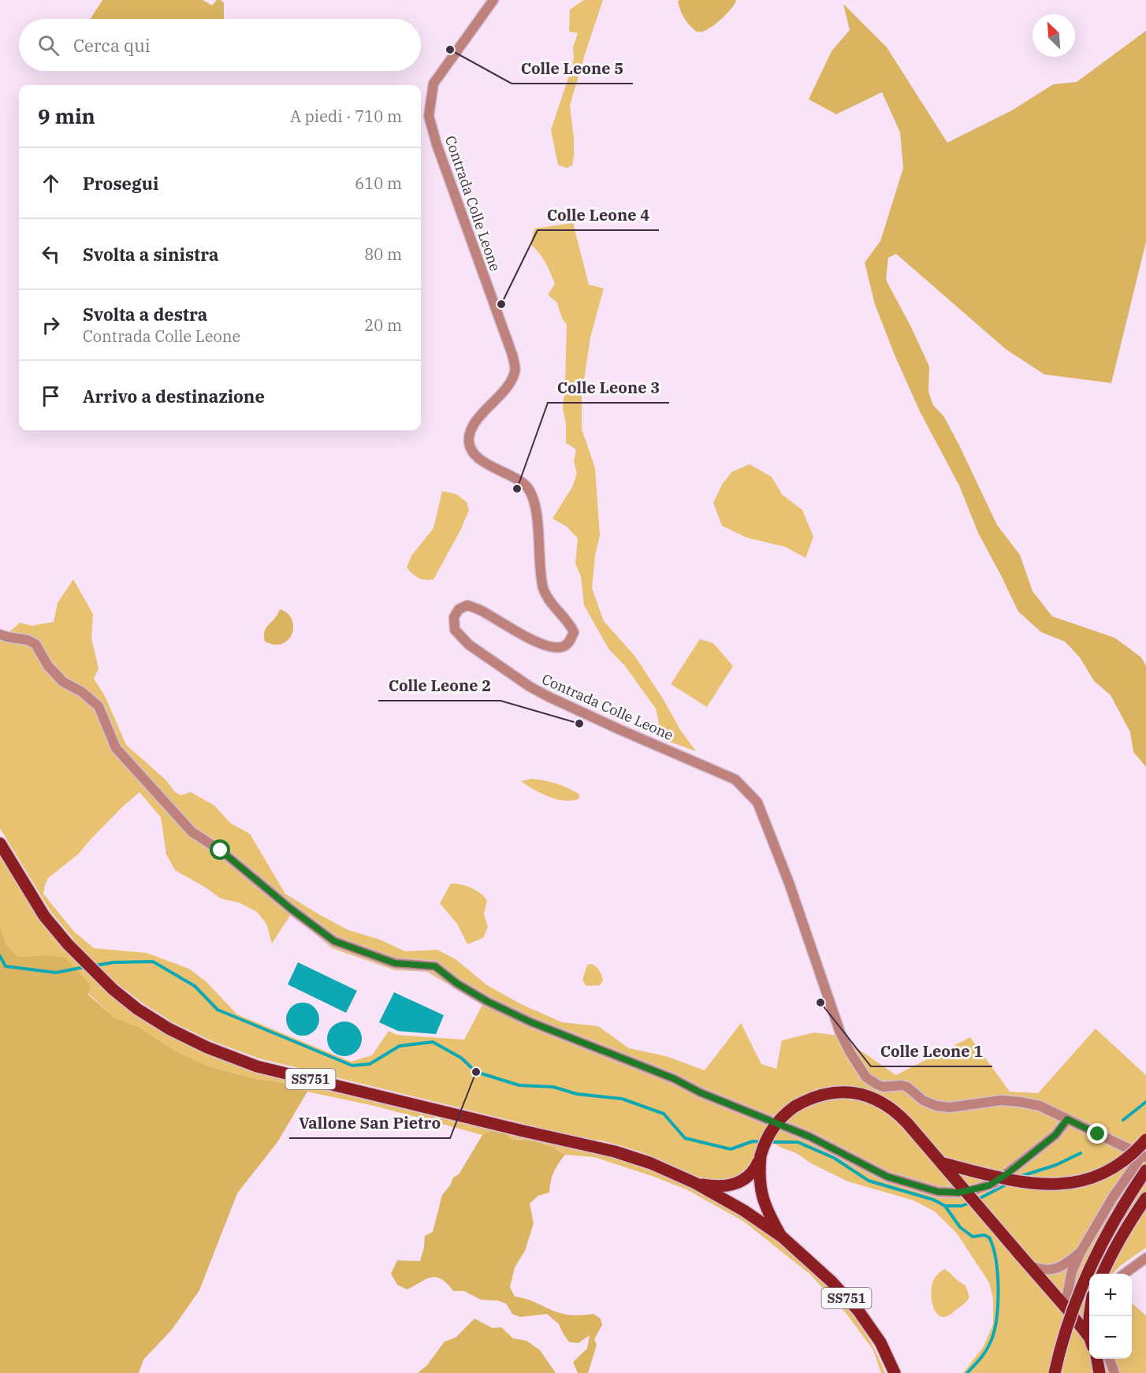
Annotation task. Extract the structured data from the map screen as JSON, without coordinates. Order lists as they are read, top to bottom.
{
  "streets": {
    "main road": ["SS751"],
    "street": ["Contrada Colle Leone"]
  },
  "places": [
    "Colle Leone 5",
    "Colle Leone 4",
    "Colle Leone 3",
    "Colle Leone 2",
    "Colle Leone 1",
    "Vallone San Pietro"
  ],
  "north": "top left",
  "page": {
    "search": "Cerca qui",
    "heading": ["9 min", "A piedi · 710 m"],
    "list": [
      ["Prosegui", "610 m"],
      ["Svolta a sinistra", "80 m"],
      ["Svolta a destra", "Contrada Colle Leone", "20 m"],
      "Arrivo a destinazione"
    ],
    "map_buttons": ["+", "−"]
  }
}
